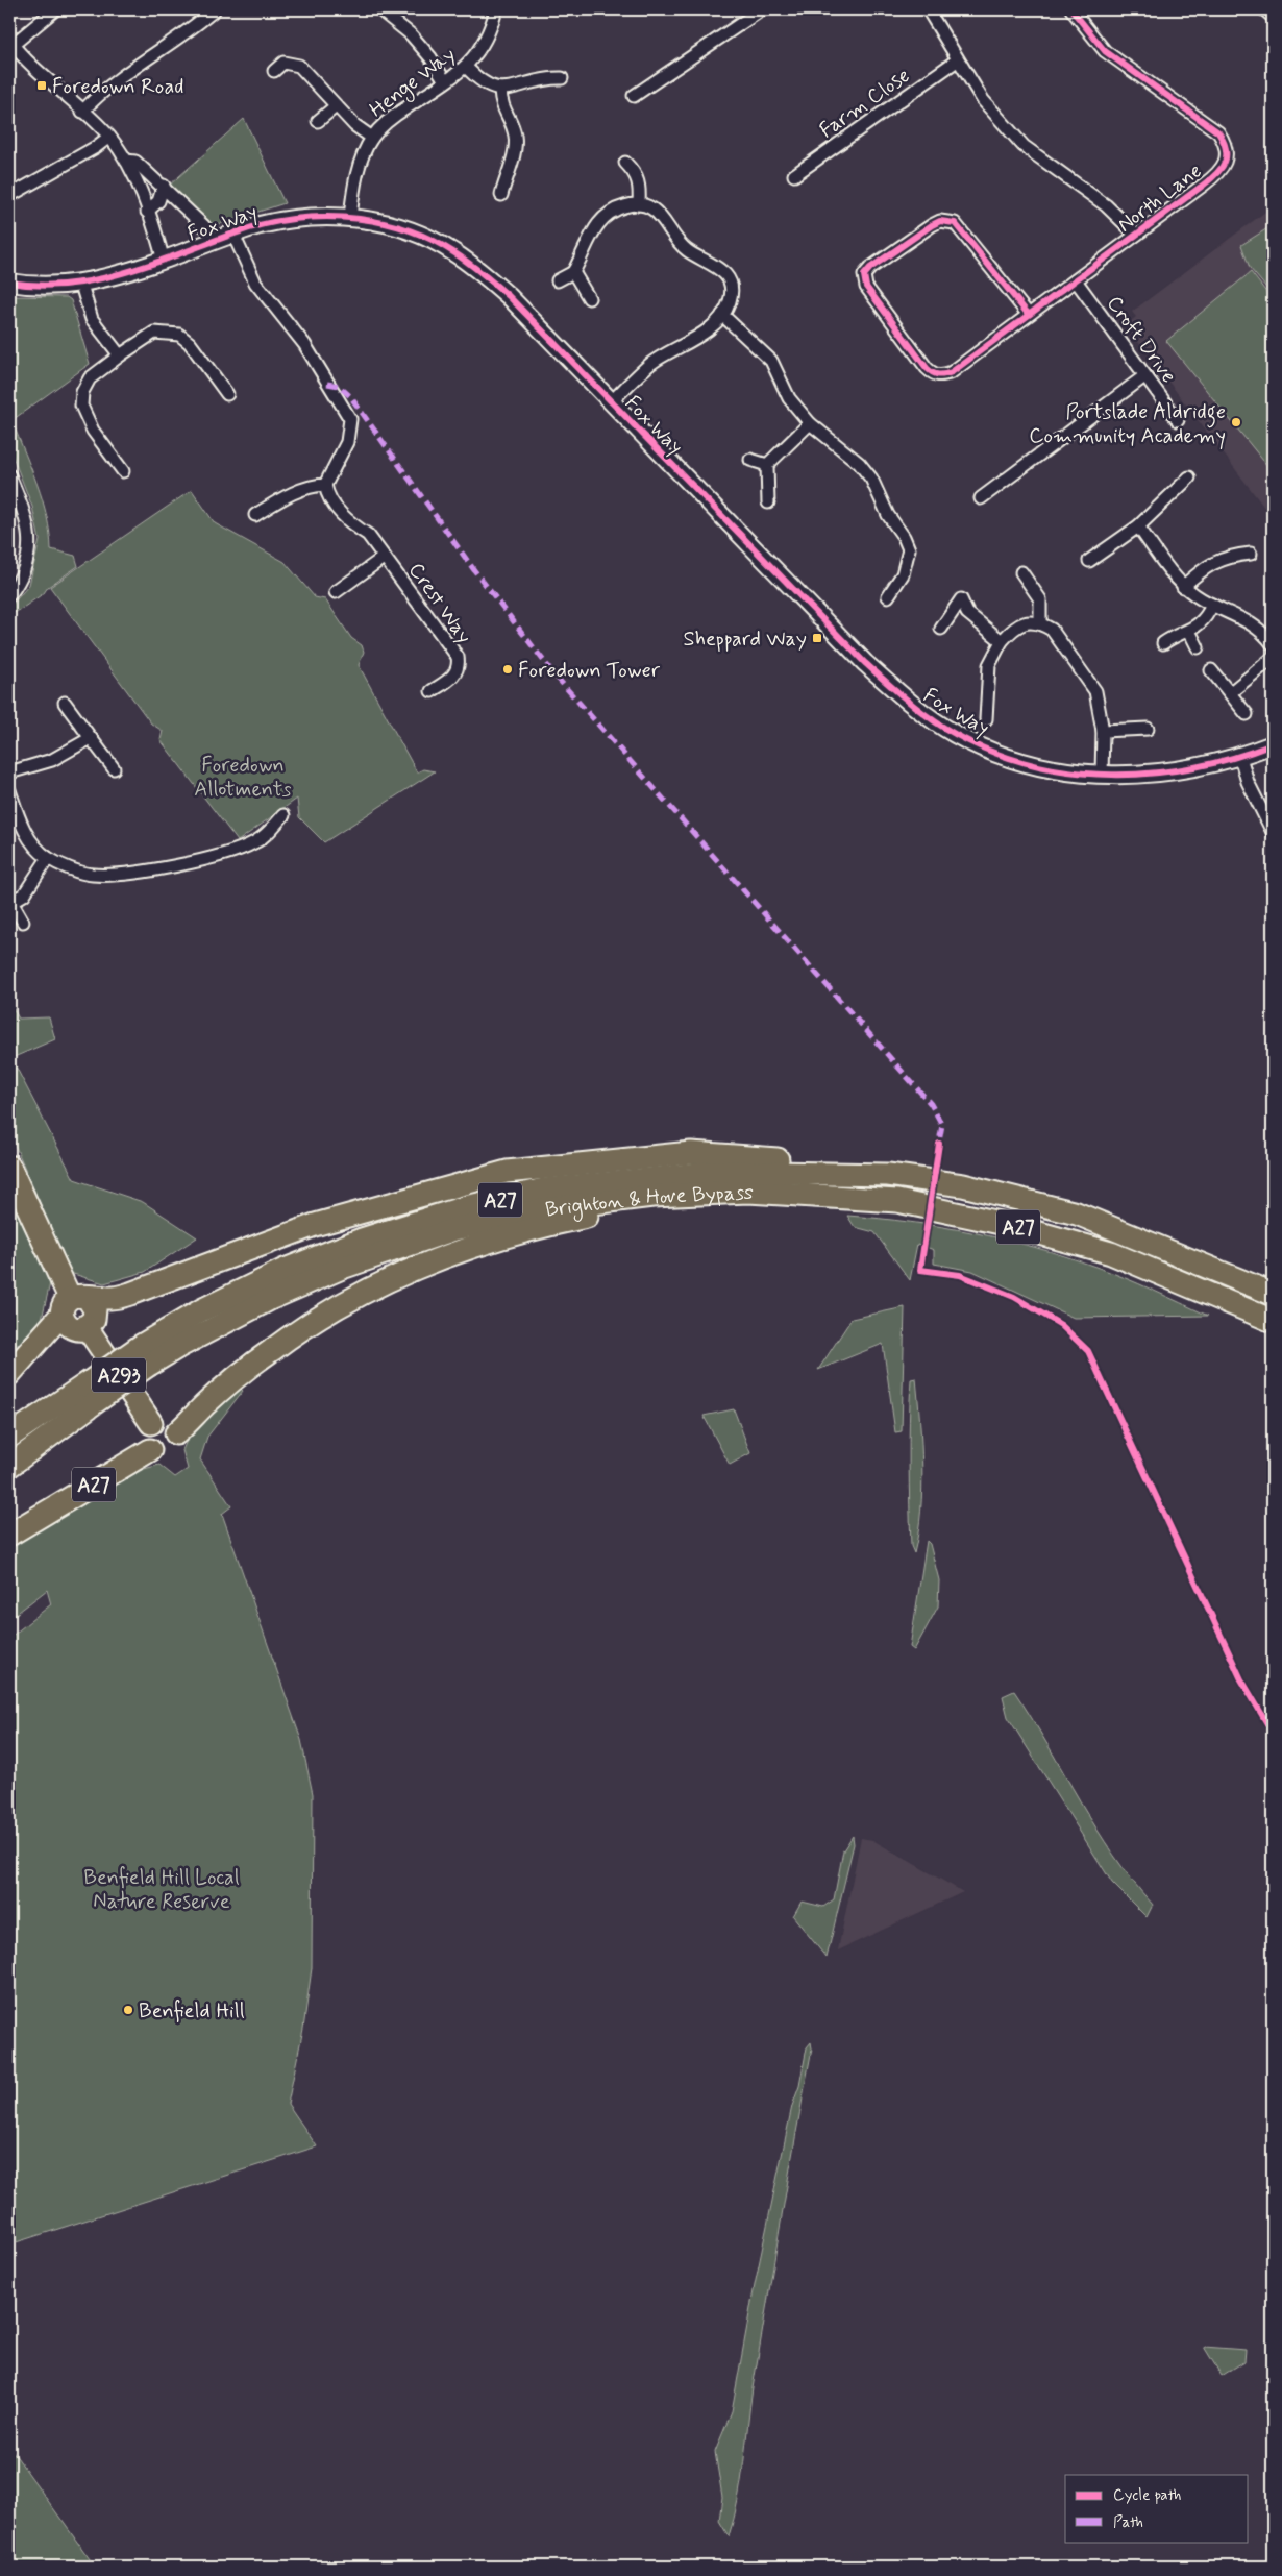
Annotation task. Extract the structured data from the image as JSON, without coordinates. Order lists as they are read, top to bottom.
{
  "streets": {
    "highway": ["A27", "Brighton & Hove Bypass", "A293"],
    "street": [
      "Henge Way",
      "Farm Close",
      "North Lane",
      "Fox Way",
      "Croft Drive",
      "Crest Way"
    ]
  },
  "crossings": [
    ["Henge Way", "Fox Way"],
    ["North Lane", "Croft Drive"],
    ["A27", "Brighton & Hove Bypass"],
    ["A27", "A293"]
  ],
  "parks": ["Foredown Allotments", "Benfield Hill Local Nature Reserve"],
  "places": {
    "transit": ["Foredown Road", "Sheppard Way"],
    "other": ["Portslade Aldridge Community Academy", "Foredown Tower", "Benfield Hill"]
  },
  "legend": ["Cycle path", "Path"]
}
